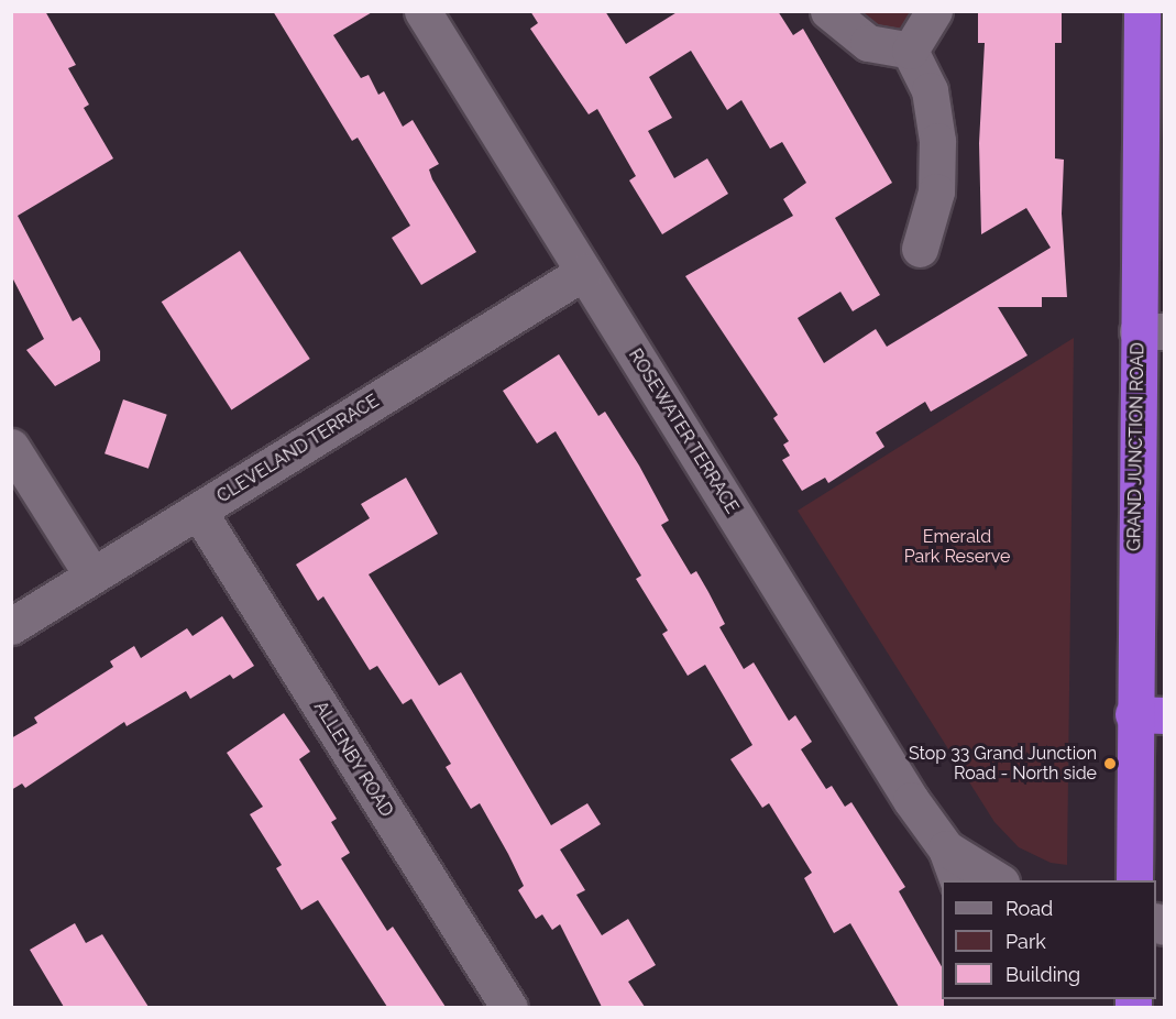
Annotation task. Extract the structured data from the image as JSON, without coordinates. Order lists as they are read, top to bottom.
{
  "streets": {
    "highway": ["GRAND JUNCTION ROAD"],
    "street": ["ROSEWATER TERRACE", "CLEVELAND TERRACE", "ALLENBY ROAD"]
  },
  "crossings": [
    ["ROSEWATER TERRACE", "CLEVELAND TERRACE"],
    ["CLEVELAND TERRACE", "ALLENBY ROAD"]
  ],
  "parks": ["Emerald Park Reserve"],
  "places": ["Stop 33 Grand Junction Road - North side"],
  "legend": ["Road", "Park", "Building"]
}
